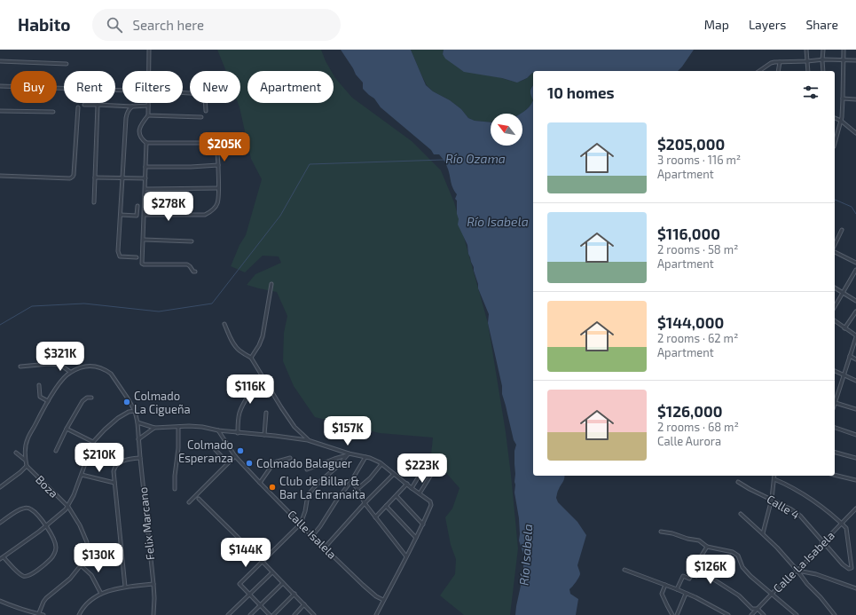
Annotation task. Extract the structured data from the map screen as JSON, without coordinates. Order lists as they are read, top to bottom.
{
  "streets": {
    "street": [
      "Boza",
      "Calle 4",
      "Felix Marcano",
      "Calle Isalela",
      "Calle La Isabela"
    ]
  },
  "crossings": [
    ["Calle 4", "Calle La Isabela"]
  ],
  "water": ["Río Ozama", "Río Isabela"],
  "places": [
    "Colmado La Cigueña",
    "Colmado Esperanza",
    "Colmado Balaguer",
    "Club de Billar & Bar La Enranaita"
  ],
  "north": "top left",
  "page": {
    "header": "Habito",
    "search": "Search here",
    "nav": ["Map", "Layers", "Share"],
    "chip": [
      "Buy",
      "Rent",
      "Filters",
      "New",
      "Apartment"
    ],
    "heading": "10 homes",
    "list": [
      {
        "name": "$205,000",
        "note": "3 rooms · 116 m² · Apartment"
      },
      {
        "name": "$116,000",
        "note": "2 rooms · 58 m² · Apartment"
      },
      {
        "name": "$144,000",
        "note": "2 rooms · 62 m² · Apartment"
      },
      {
        "name": "$126,000",
        "note": "2 rooms · 68 m² · Calle Aurora"
      }
    ],
    "price": [
      "$205K",
      "$278K",
      "$321K",
      "$116K",
      "$157K",
      "$210K",
      "$223K",
      "$144K",
      "$130K",
      "$126K"
    ]
  }
}
